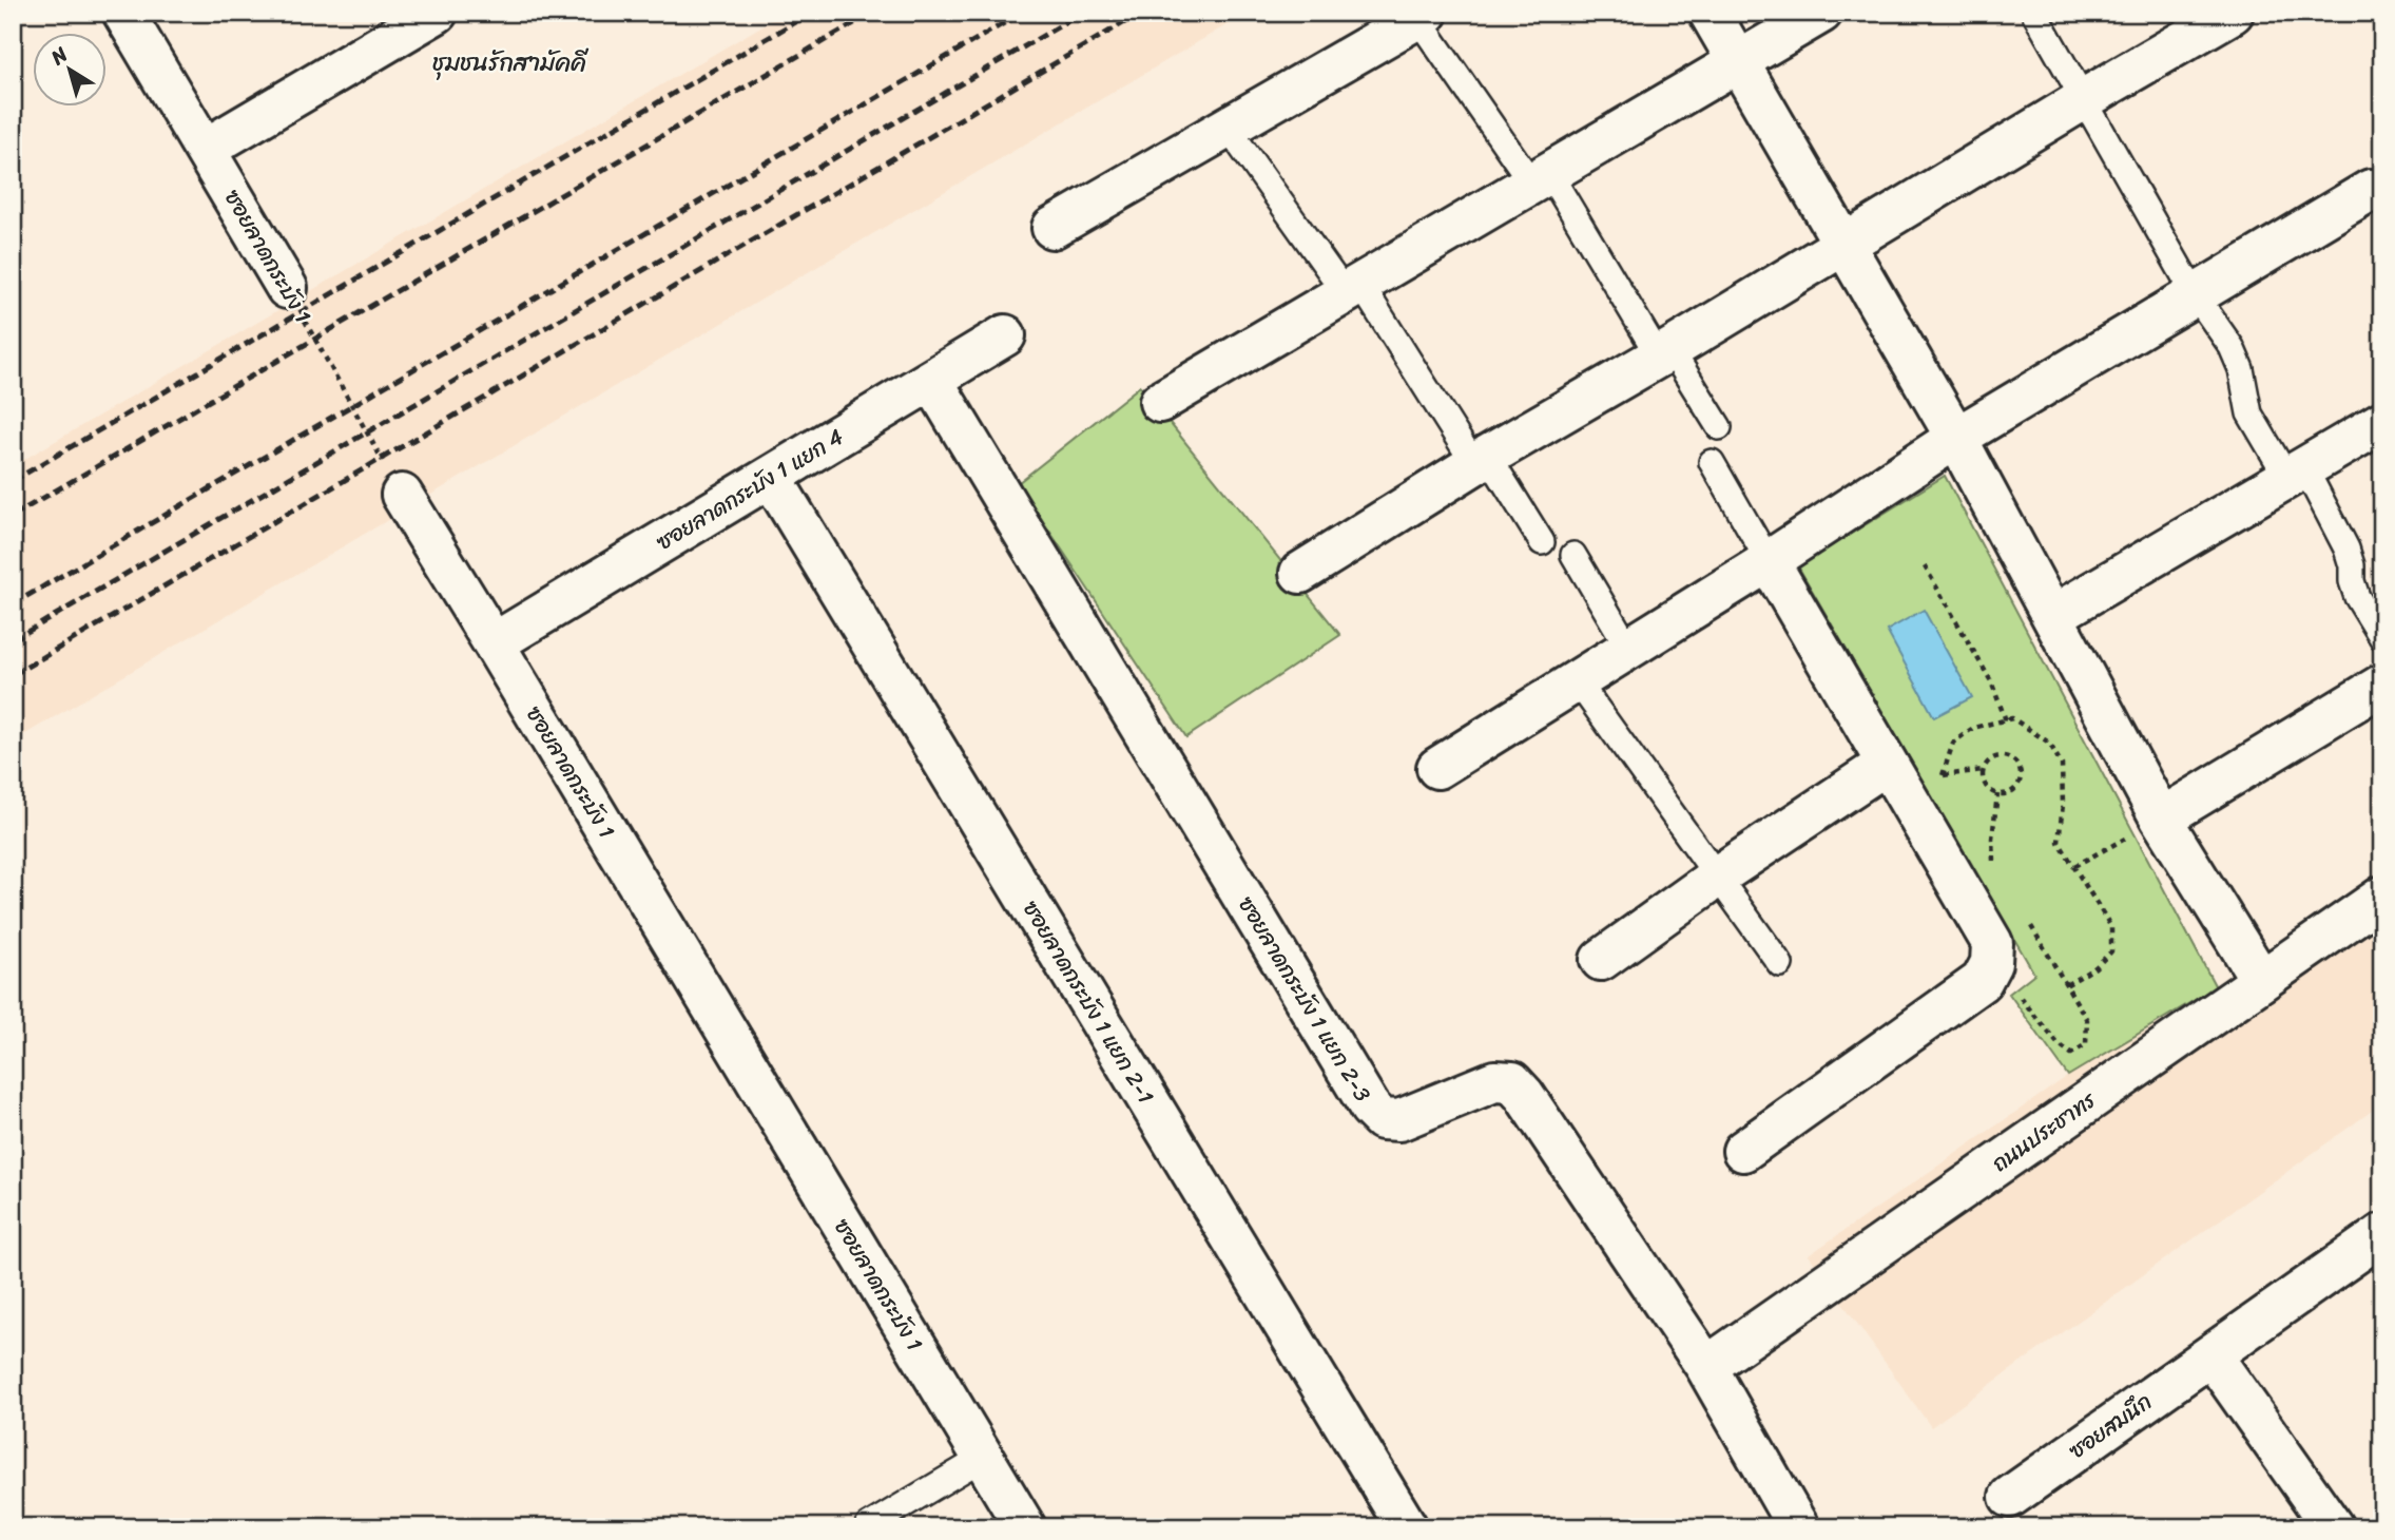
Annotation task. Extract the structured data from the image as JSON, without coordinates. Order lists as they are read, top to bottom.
{
  "streets": {
    "street": [
      "ซอยลาดกระบัง 1",
      "ซอยลาดกระบัง 1 แยก 4",
      "ซอยลาดกระบัง 1 แยก 2-3",
      "ซอยลาดกระบัง 1 แยก 2-1",
      "ถนนประชาทร",
      "ซอยสมนึก"
    ]
  },
  "crossings": [
    ["ซอยลาดกระบัง 1", "ซอยลาดกระบัง 1 แยก 4"],
    ["ซอยลาดกระบัง 1 แยก 4", "ซอยลาดกระบัง 1 แยก 2-3"],
    ["ซอยลาดกระบัง 1 แยก 4", "ซอยลาดกระบัง 1 แยก 2-1"],
    ["ซอยลาดกระบัง 1 แยก 2-3", "ถนนประชาทร"]
  ],
  "districts": ["ชุมชนรักสามัคคี"],
  "north": "top left"
}
